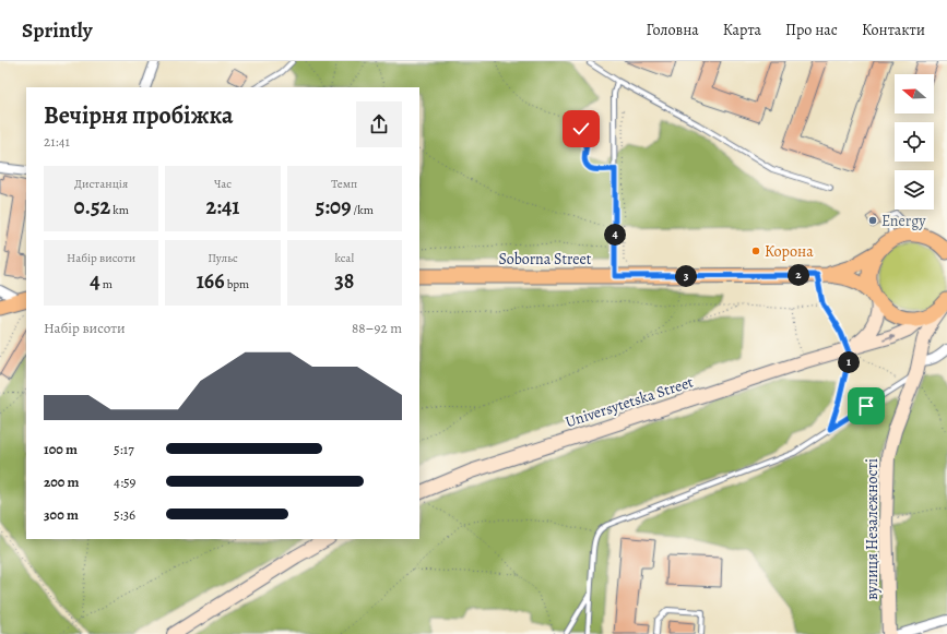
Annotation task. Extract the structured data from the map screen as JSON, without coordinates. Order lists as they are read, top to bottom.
{
  "streets": {
    "main road": ["Soborna Street", "Universytetska Street", "вулиця Незалежності"]
  },
  "crossings": [
    ["Soborna Street", "Universytetska Street"]
  ],
  "places": ["Energy", "Корона"],
  "north": "left",
  "page": {
    "header": "Sprintly",
    "nav": [
      "Головна",
      "Карта",
      "Про нас",
      "Контакти"
    ],
    "heading": ["Вечірня пробіжка", "21:41"],
    "stats": [
      ["Дистанція", "0.52 km"],
      ["Час", "2:41"],
      ["Темп", "5:09 /km"],
      ["Набір висоти", "4 m"],
      ["Пульс", "166 bpm"],
      ["kcal", "38"]
    ],
    "pins": [
      "4",
      "2",
      "3",
      "1"
    ],
    "chart": ["Набір висоти", "88–92 m"],
    "list": [
      {
        "name": "100 m",
        "note": "5:17"
      },
      {
        "name": "200 m",
        "note": "4:59"
      },
      {
        "name": "300 m",
        "note": "5:36"
      }
    ]
  }
}
